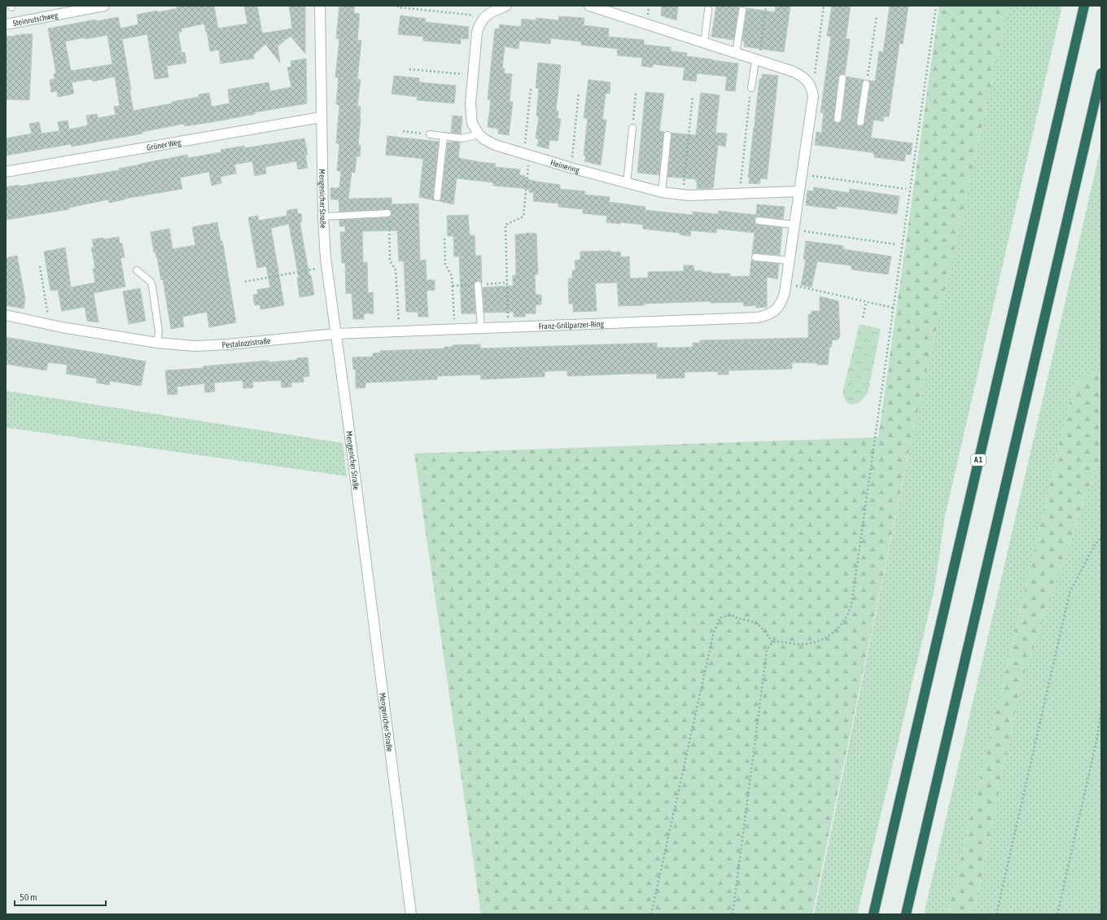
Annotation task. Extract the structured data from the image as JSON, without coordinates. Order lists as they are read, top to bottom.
{
  "streets": {
    "highway": ["A 1"],
    "street": [
      "Steinrutschweg",
      "Grüner Weg",
      "Heinering",
      "Mengenicher Straße",
      "Franz-Grillparzer-Ring",
      "Pestalozzistraße"
    ]
  },
  "crossings": [
    ["Grüner Weg", "Mengenicher Straße"],
    ["Mengenicher Straße", "Franz-Grillparzer-Ring"],
    ["Mengenicher Straße", "Pestalozzistraße"],
    ["Franz-Grillparzer-Ring", "Pestalozzistraße"]
  ],
  "scale_bar": "50 m"
}
